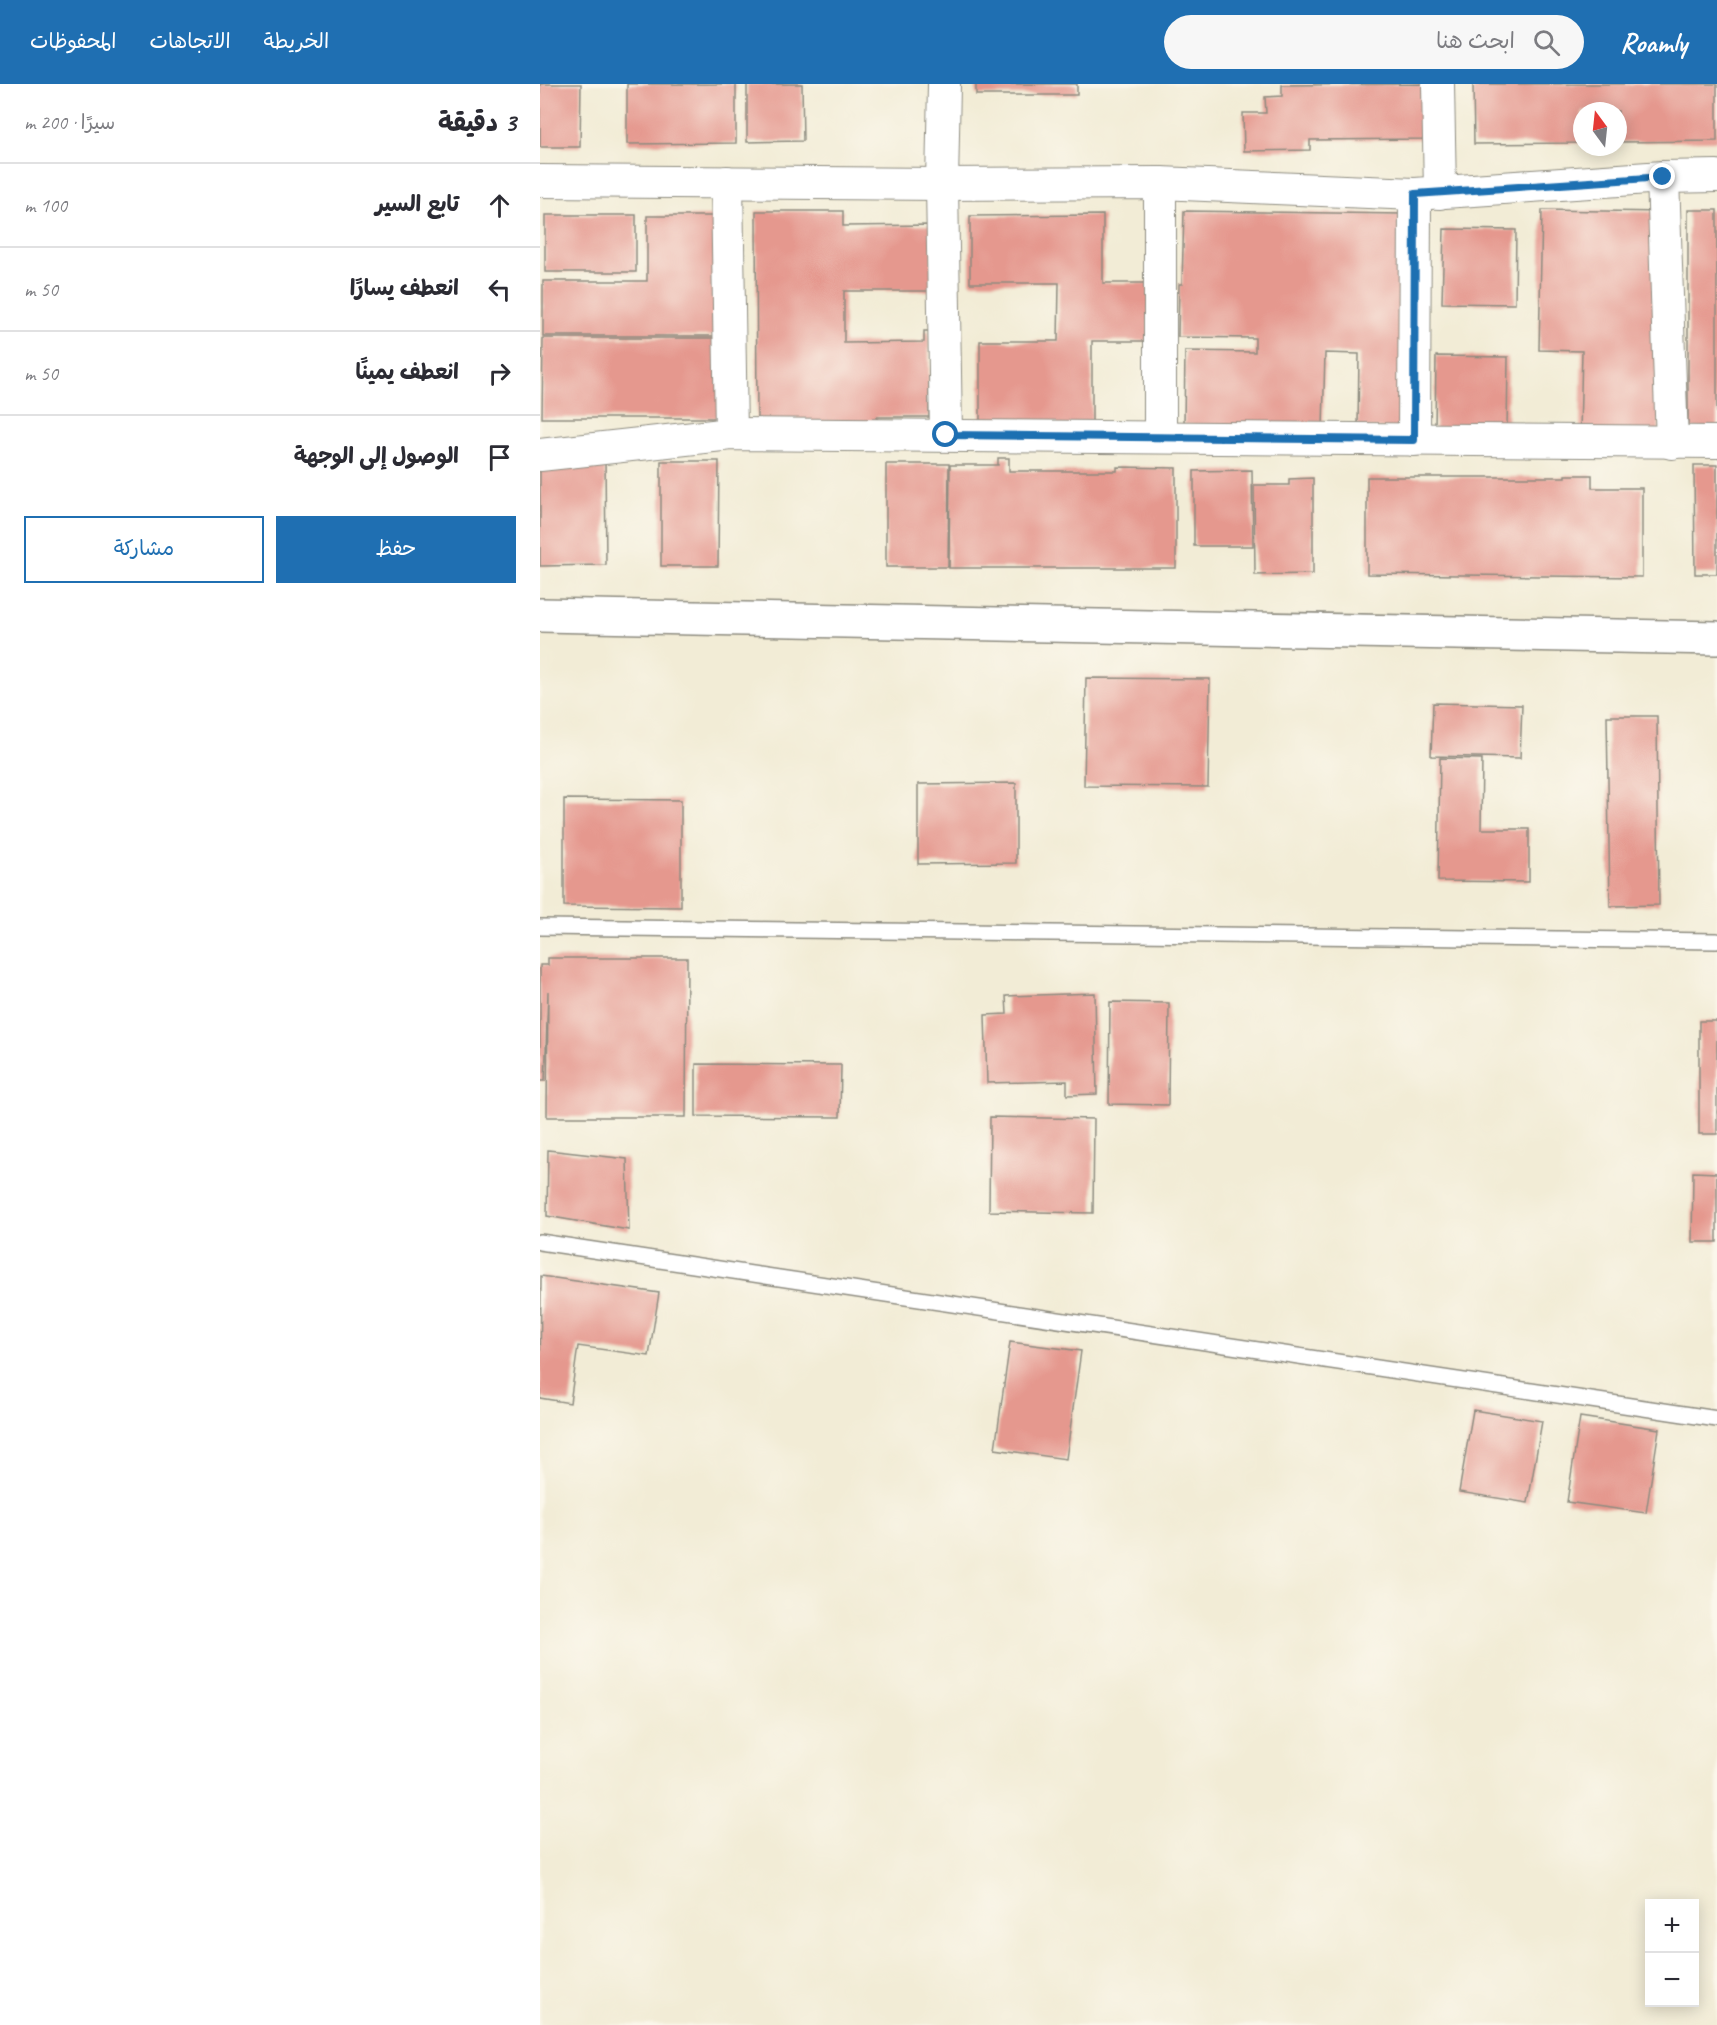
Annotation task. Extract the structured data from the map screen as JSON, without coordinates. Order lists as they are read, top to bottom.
{
  "north": "top",
  "page": {
    "header": "Roamly",
    "search": "ابحث هنا",
    "nav": ["الخريطة", "الاتجاهات", "المحفوظات"],
    "heading": ["3 دقيقة", "سيرًا · 200 m"],
    "list": [
      ["تابع السير", "100 m"],
      ["انعطف يسارًا", "50 m"],
      ["انعطف يمينًا", "50 m"],
      "الوصول إلى الوجهة"
    ],
    "buttons": ["حفظ", "مشاركة"],
    "map_buttons": ["+", "−"]
  }
}
